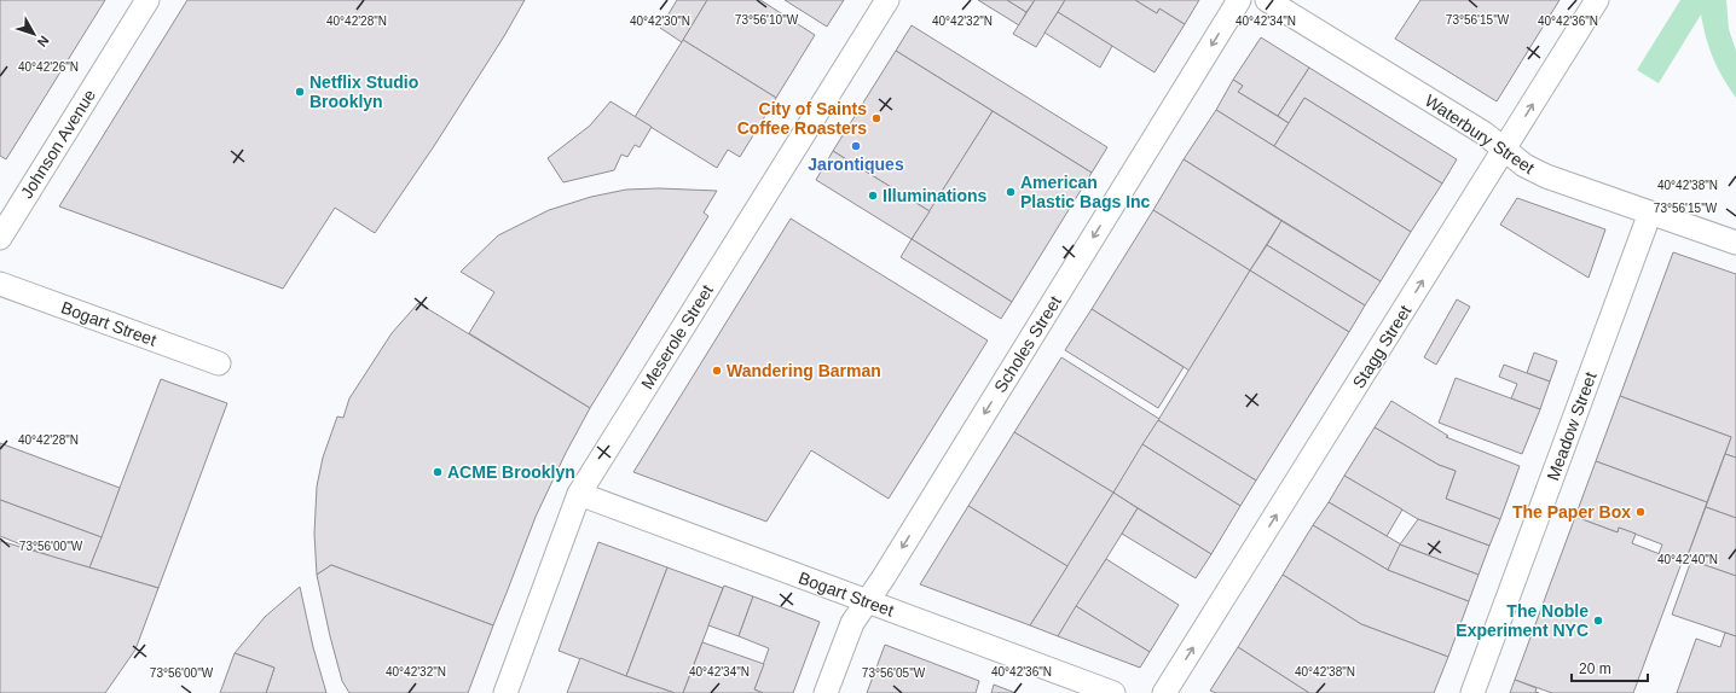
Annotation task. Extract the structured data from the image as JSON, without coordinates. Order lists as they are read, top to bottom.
{
  "streets": {
    "street": [
      "Waterbury Street",
      "Johnson Avenue",
      "Bogart Street",
      "Meserole Street",
      "Scholes Street",
      "Stagg Street",
      "Meadow Street"
    ]
  },
  "crossings": [
    ["Waterbury Street", "Stagg Street"],
    ["Waterbury Street", "Meadow Street"],
    ["Bogart Street", "Meserole Street"],
    ["Bogart Street", "Scholes Street"]
  ],
  "one_way": ["Scholes Street", "Stagg Street"],
  "places": [
    "Netflix Studio Brooklyn",
    "City of Saints Coffee Roasters",
    "Jarontiques",
    "American Plastic Bags Inc",
    "Illuminations",
    "Wandering Barman",
    "ACME Brooklyn",
    "The Paper Box",
    "The Noble Experiment NYC"
  ],
  "scale_bar": "20 m",
  "north": "bottom right",
  "coordinates": [
    "73°56'10\"W",
    "73°56'15\"W",
    "40°42'28\"N",
    "40°42'30\"N",
    "40°42'32\"N",
    "40°42'34\"N",
    "40°42'36\"N",
    "40°42'26\"N",
    "40°42'38\"N",
    "73°56'00\"W",
    "40°42'40\"N",
    "73°56'05\"W"
  ]
}
